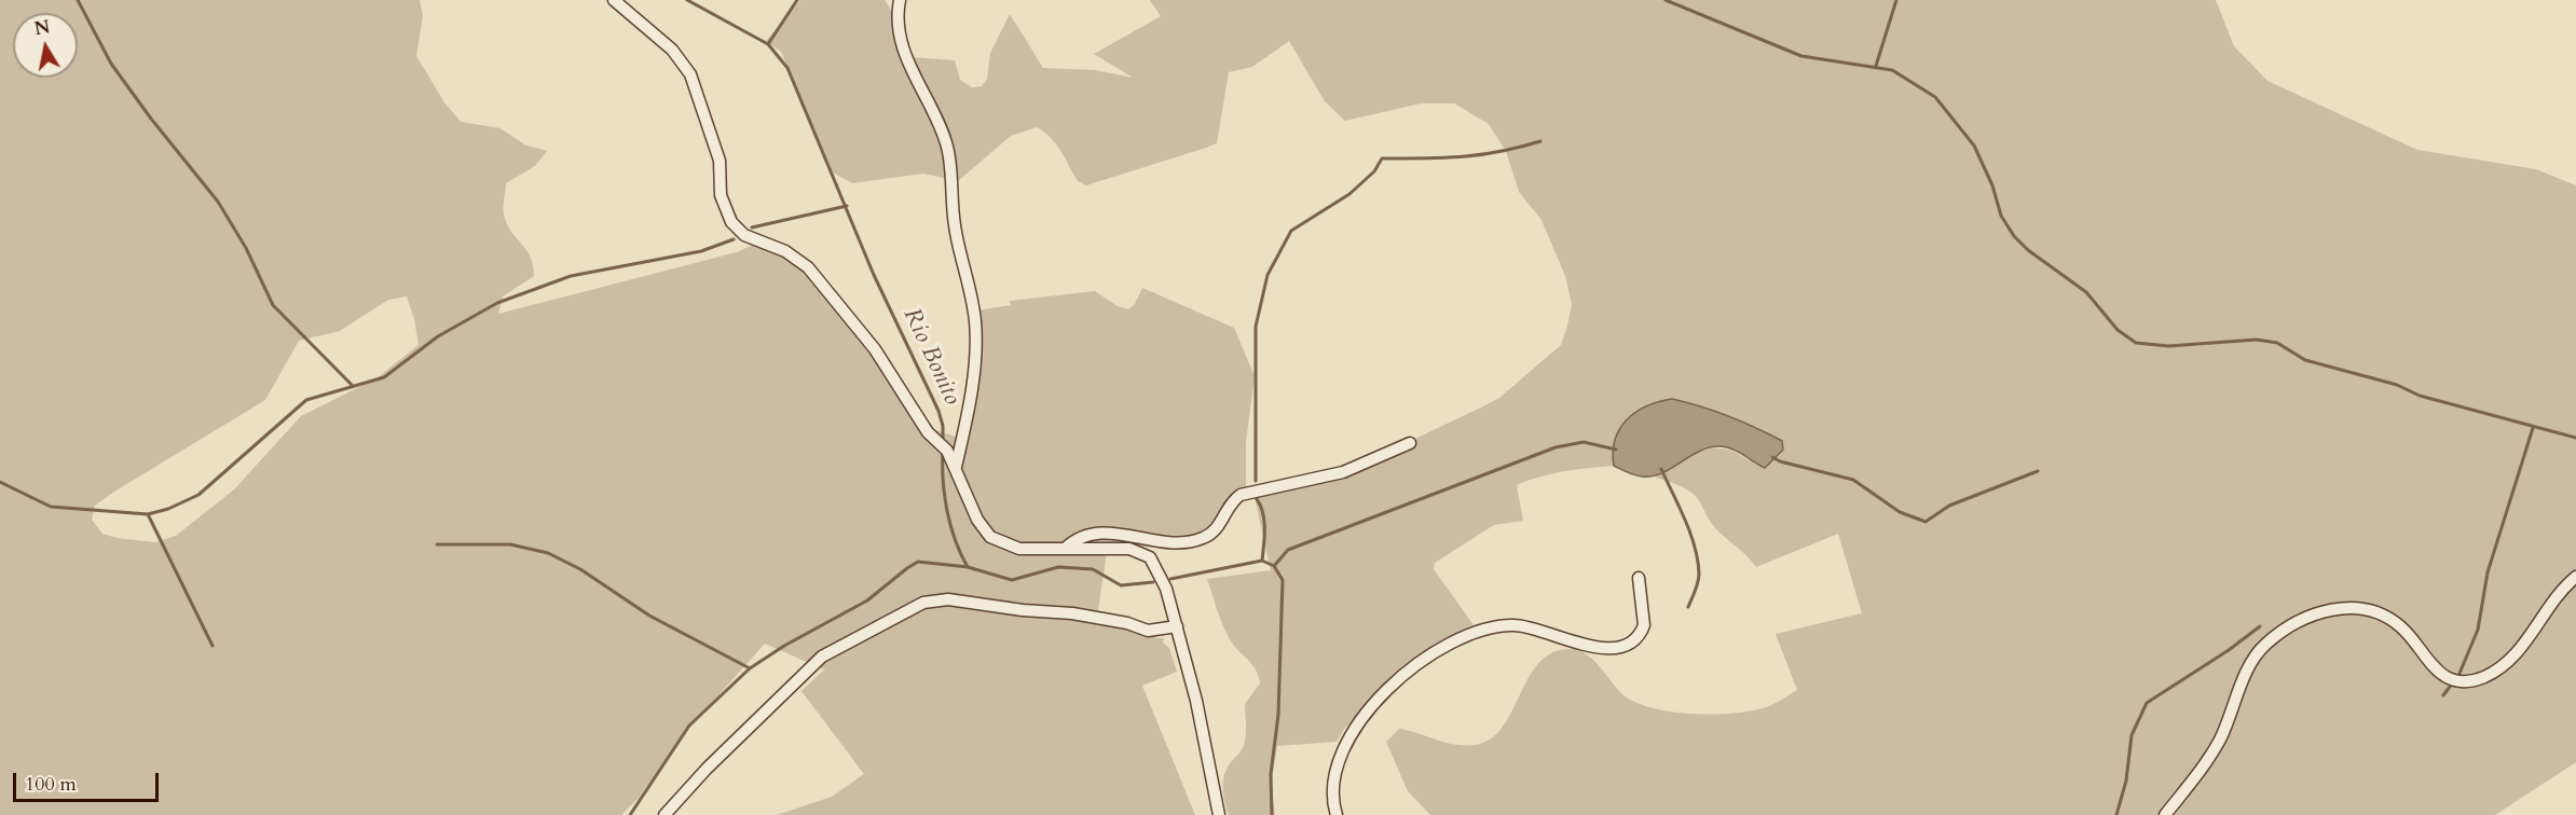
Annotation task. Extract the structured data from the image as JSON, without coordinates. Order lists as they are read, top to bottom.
{
  "water": ["Rio Bonito"],
  "scale_bar": "100 m",
  "north": "top"
}
